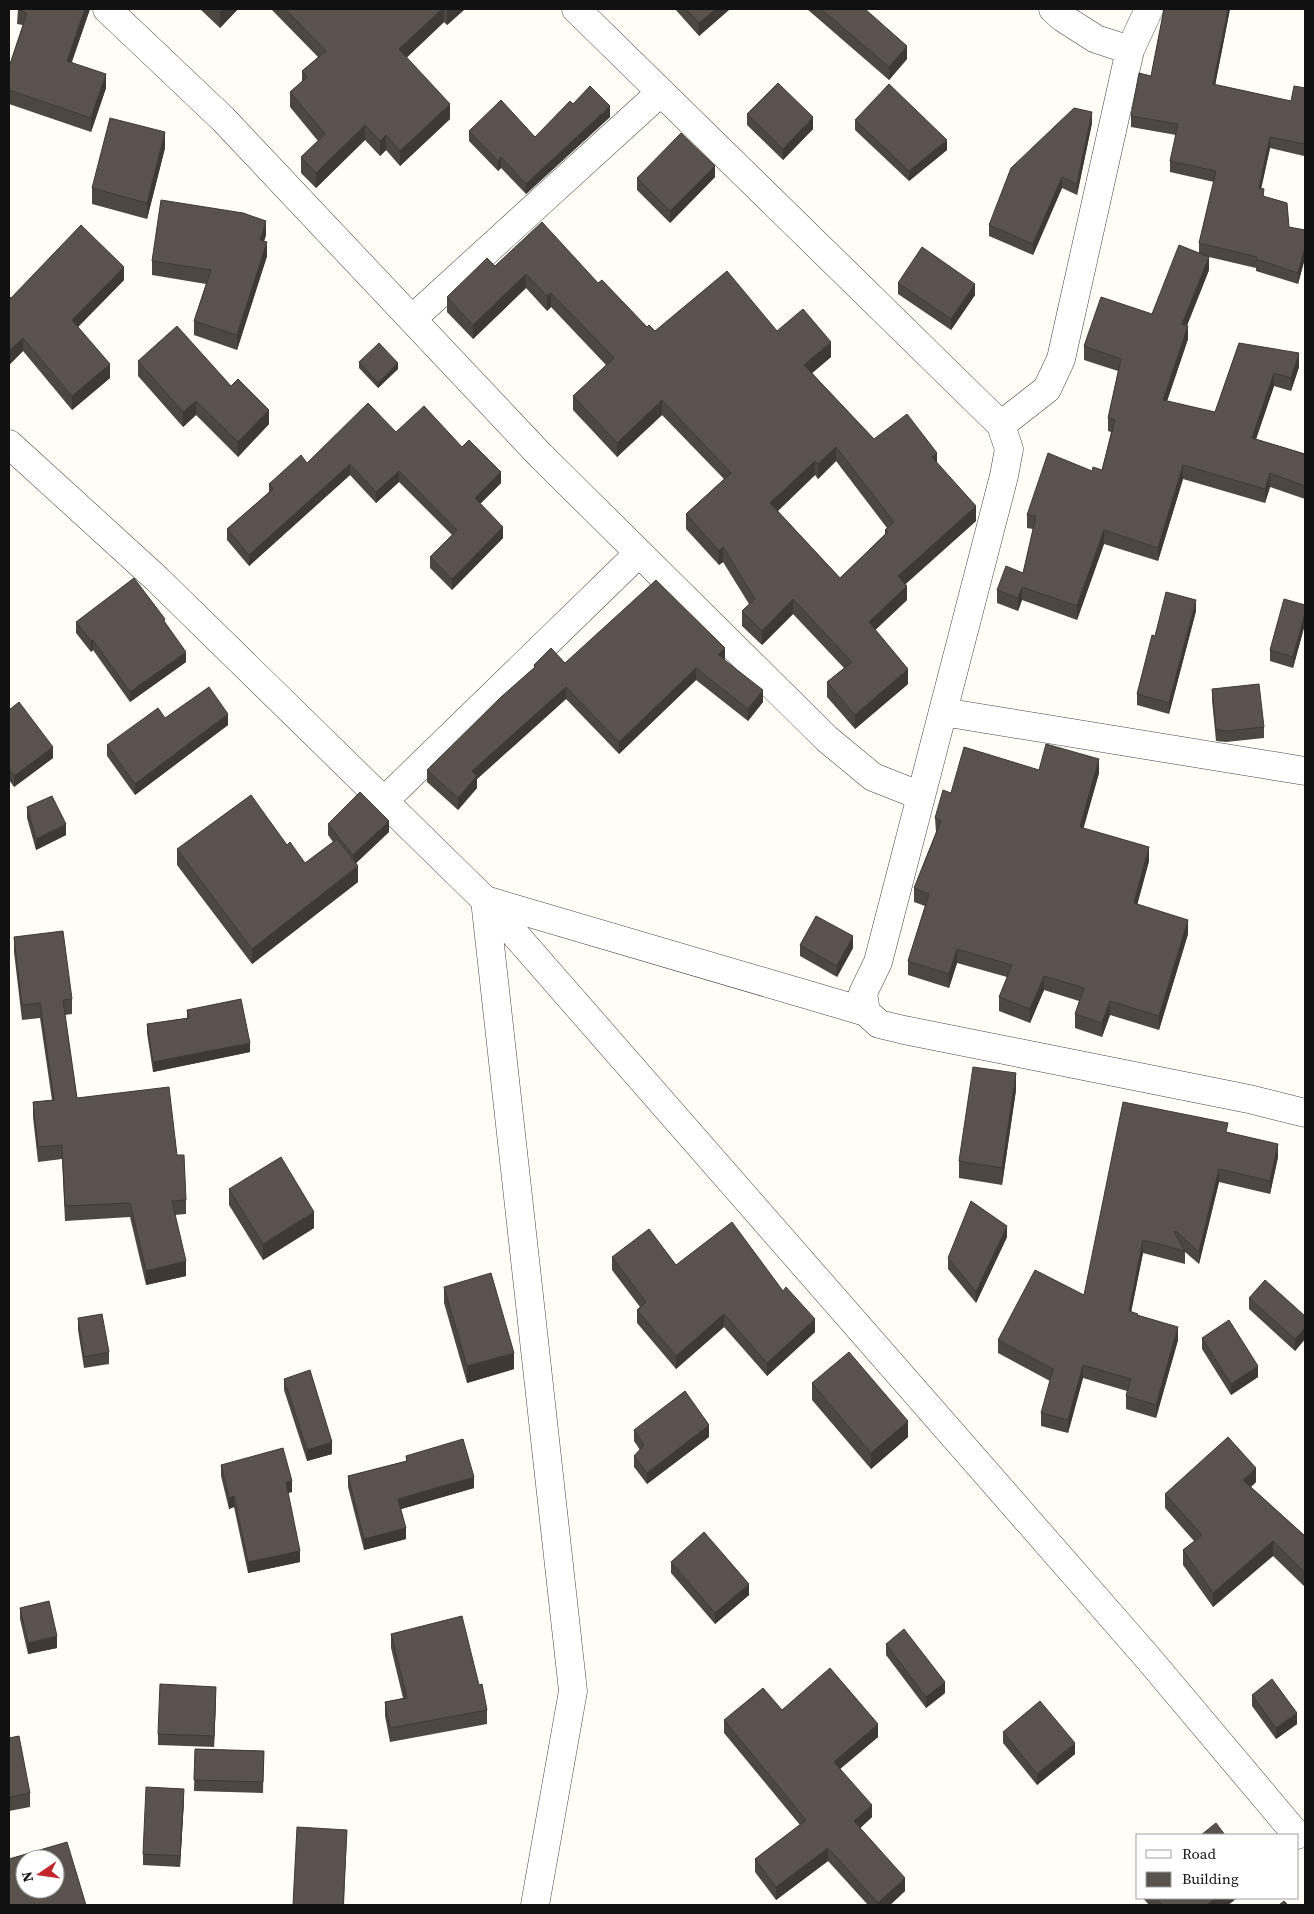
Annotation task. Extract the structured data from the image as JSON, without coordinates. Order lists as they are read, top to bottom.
{
  "legend": ["Road", "Building"],
  "north": "left"
}
